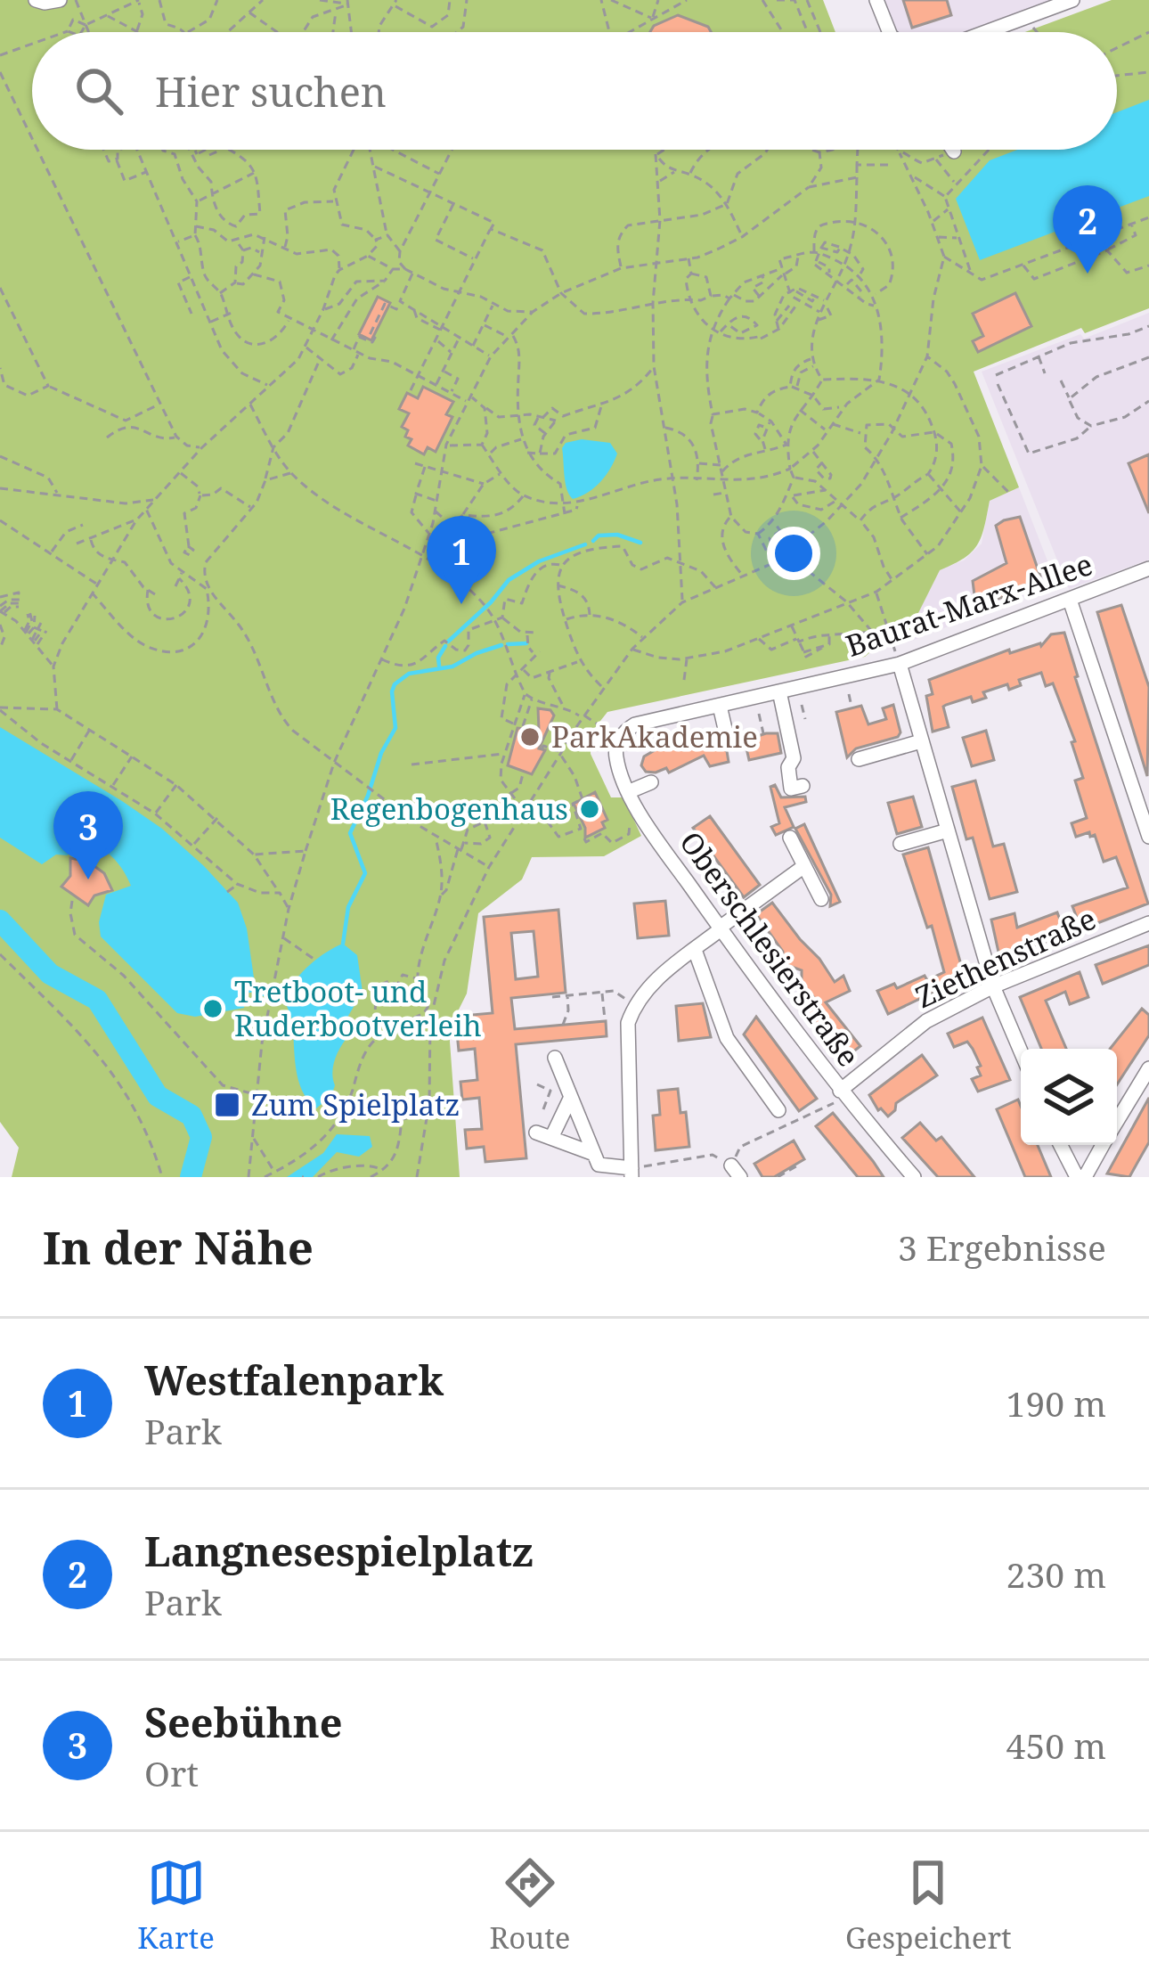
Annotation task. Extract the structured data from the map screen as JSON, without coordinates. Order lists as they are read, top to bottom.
{
  "streets": {
    "street": ["Baurat-Marx-Allee", "Oberschlesierstraße", "Ziethenstraße"]
  },
  "crossings": [
    ["Baurat-Marx-Allee", "Oberschlesierstraße"],
    ["Oberschlesierstraße", "Ziethenstraße"]
  ],
  "places": {
    "other": ["ParkAkademie", "Regenbogenhaus", "Tretboot- und Ruderbootverleih"],
    "transit": ["Zum Spielplatz"]
  },
  "page": {
    "search": "Hier suchen",
    "pins": ["2", "1", "3"],
    "heading": ["In der Nähe", "3 Ergebnisse"],
    "list": [
      {
        "mark": "1",
        "name": "Westfalenpark",
        "note": "Park",
        "value": "190 m"
      },
      {
        "mark": "2",
        "name": "Langnesespielplatz",
        "note": "Park",
        "value": "230 m"
      },
      {
        "mark": "3",
        "name": "Seebühne",
        "note": "Ort",
        "value": "450 m"
      }
    ],
    "nav": ["Karte", "Route", "Gespeichert"]
  }
}
